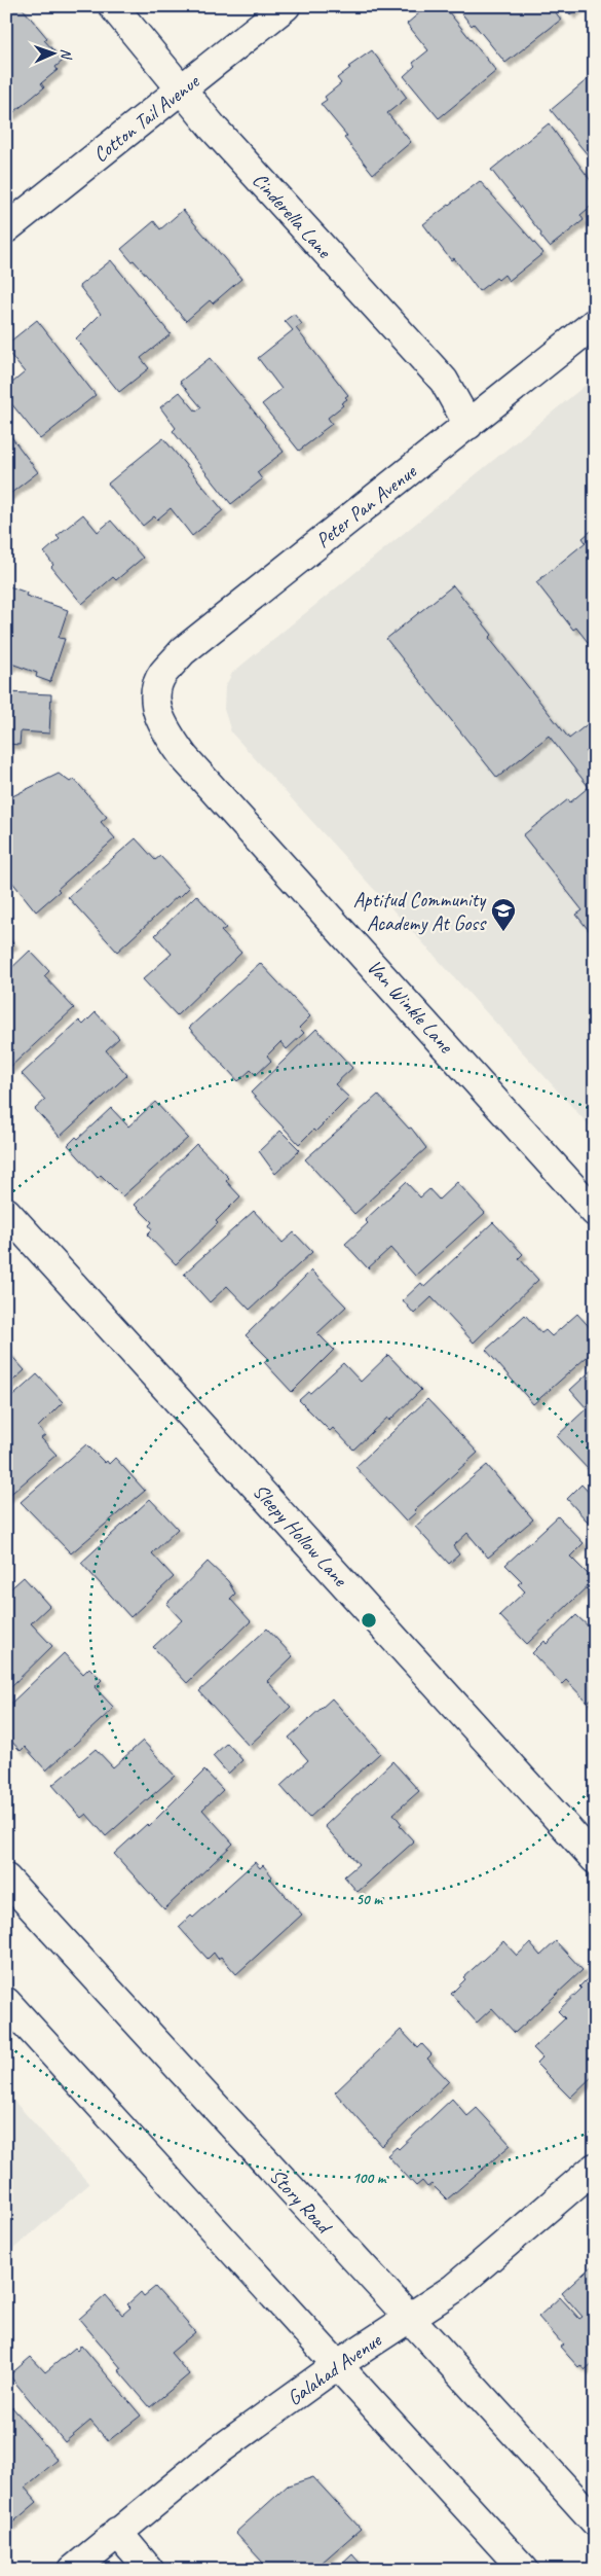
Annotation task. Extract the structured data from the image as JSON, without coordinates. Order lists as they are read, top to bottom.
{
  "streets": {
    "street": [
      "Cotton Tail Avenue",
      "Cinderella Lane",
      "Peter Pan Avenue",
      "Van Winkle Lane",
      "Sleepy Hollow Lane",
      "Story Road",
      "Galahad Avenue"
    ]
  },
  "crossings": [
    ["Cotton Tail Avenue", "Cinderella Lane"],
    ["Cinderella Lane", "Peter Pan Avenue"],
    ["Peter Pan Avenue", "Van Winkle Lane"],
    ["Story Road", "Galahad Avenue"]
  ],
  "places": {
    "school or university": ["Aptitud Community Academy At Goss"]
  },
  "north": "right",
  "rings": ["50 m", "100 m"]
}
